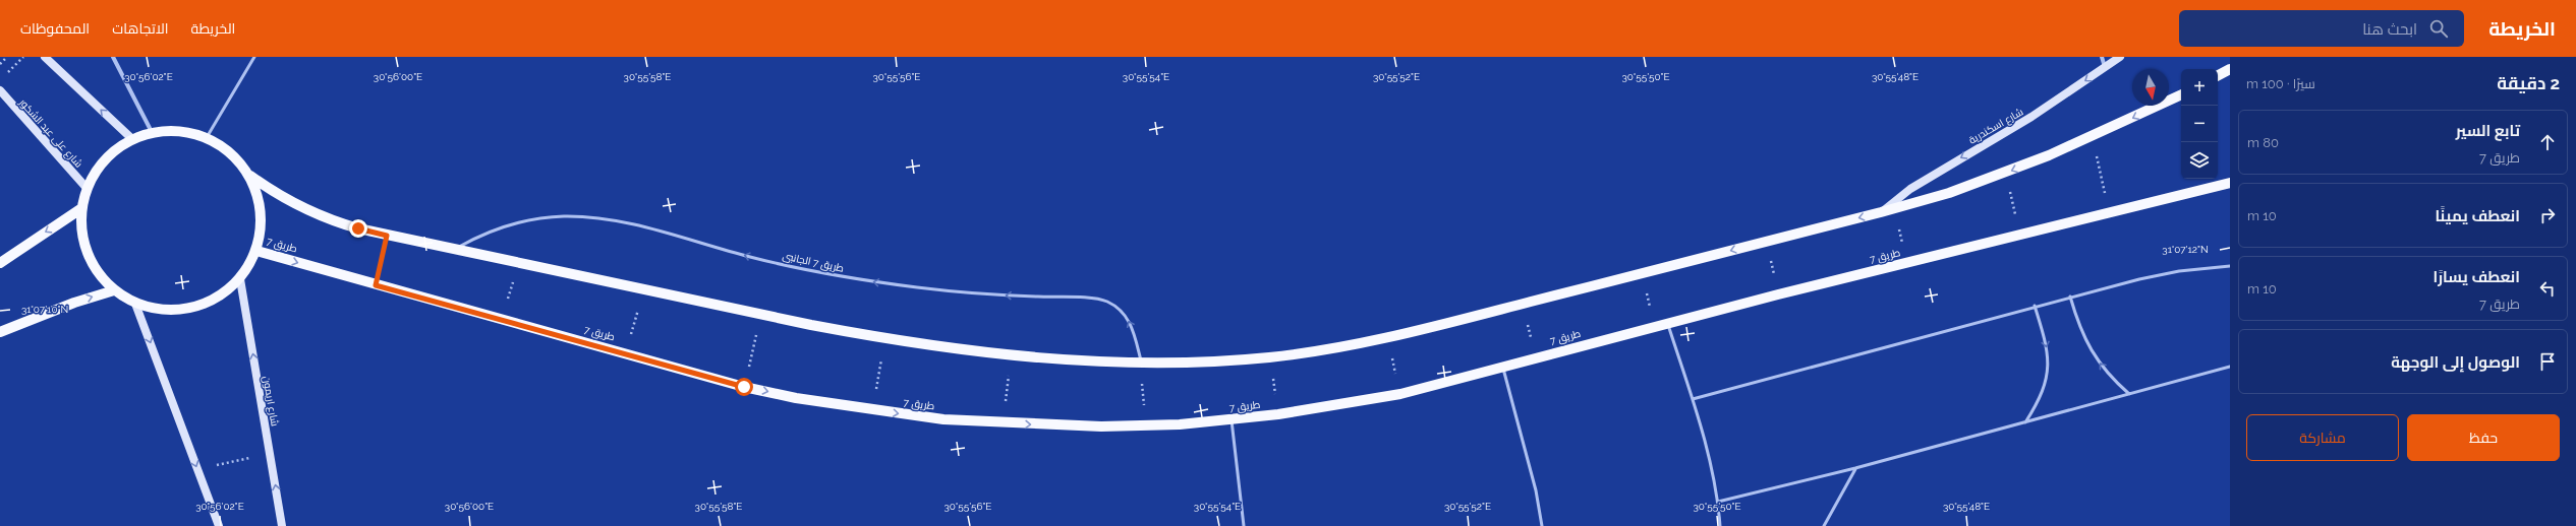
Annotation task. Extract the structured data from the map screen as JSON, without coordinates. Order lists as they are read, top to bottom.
{
  "streets": {
    "main road": ["طريق 7"],
    "street": ["شارع اسكندرية", "شارع على عبد الشكور", "شارع اريمون"],
    "lane": ["طريق 7 الجانبى"]
  },
  "one_way": ["شارع اسكندرية", "طريق 7 الجانبى", "شارع اريمون"],
  "north": "bottom",
  "page": {
    "header": "الخريطة",
    "search": "ابحث هنا",
    "nav": ["الخريطة", "الاتجاهات", "المحفوظات"],
    "heading": ["2 دقيقة", "سيرًا · 100 m"],
    "map_buttons": ["+", "−"],
    "list": [
      ["تابع السير", "طريق 7", "80 m"],
      ["انعطف يمينًا", "10 m"],
      ["انعطف يسارًا", "طريق 7", "10 m"],
      "الوصول إلى الوجهة"
    ],
    "buttons": ["حفظ", "مشاركة"]
  },
  "coordinates": [
    "30°55'54\"E",
    "30°56'02\"E",
    "30°56'00\"E",
    "30°55'58\"E",
    "30°55'56\"E",
    "30°55'52\"E",
    "30°55'50\"E",
    "30°55'48\"E",
    "31°07'12\"N",
    "31°07'10\"N"
  ]
}
